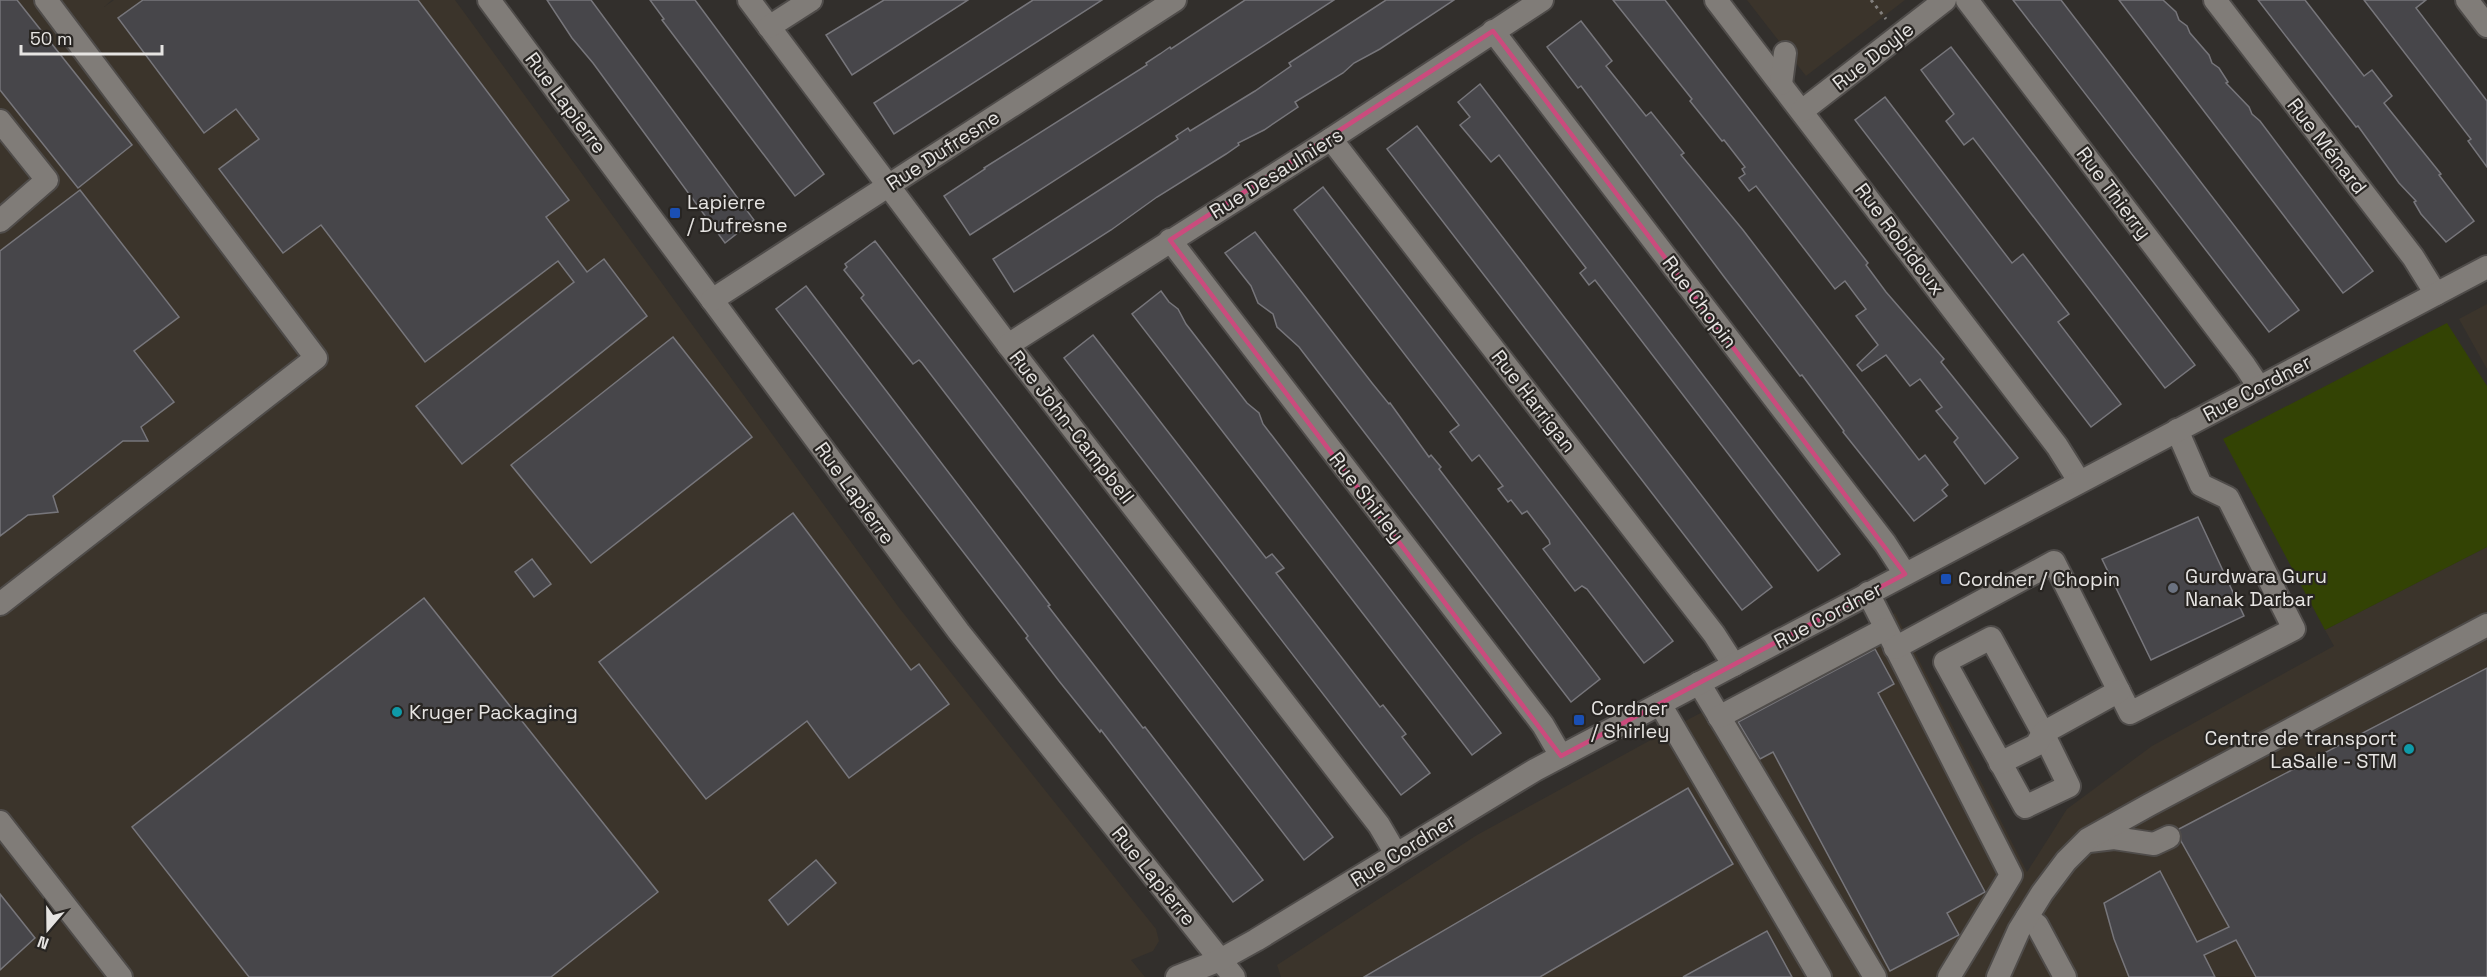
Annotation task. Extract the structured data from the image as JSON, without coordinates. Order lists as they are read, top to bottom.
{
  "streets": {
    "street": [
      "Rue Doyle",
      "Rue Lapierre",
      "Rue Ménard",
      "Rue Dufresne",
      "Rue Desaulniers",
      "Rue Thierry",
      "Rue Robidoux",
      "Rue Chopin",
      "Rue Cordner",
      "Rue Harrigan",
      "Rue John-Campbell",
      "Rue Shirley"
    ]
  },
  "crossings": [
    ["Rue Doyle", "Rue Robidoux"],
    ["Rue Lapierre", "Rue Dufresne"],
    ["Rue Lapierre", "Rue Cordner"],
    ["Rue Ménard", "Rue Cordner"],
    ["Rue Dufresne", "Rue John-Campbell"],
    ["Rue Desaulniers", "Rue Chopin"],
    ["Rue Desaulniers", "Rue Harrigan"],
    ["Rue Desaulniers", "Rue John-Campbell"],
    ["Rue Desaulniers", "Rue Shirley"],
    ["Rue Thierry", "Rue Cordner"],
    ["Rue Robidoux", "Rue Cordner"],
    ["Rue Chopin", "Rue Cordner"],
    ["Rue Cordner", "Rue Harrigan"],
    ["Rue Cordner", "Rue John-Campbell"],
    ["Rue Cordner", "Rue Shirley"]
  ],
  "places": {
    "transit": ["Lapierre / Dufresne", "Cordner / Chopin", "Cordner / Shirley"],
    "other": ["Gurdwara Guru Nanak Darbar", "Kruger Packaging", "Centre de transport LaSalle - STM"]
  },
  "scale_bar": "50 m",
  "north": "bottom"
}
